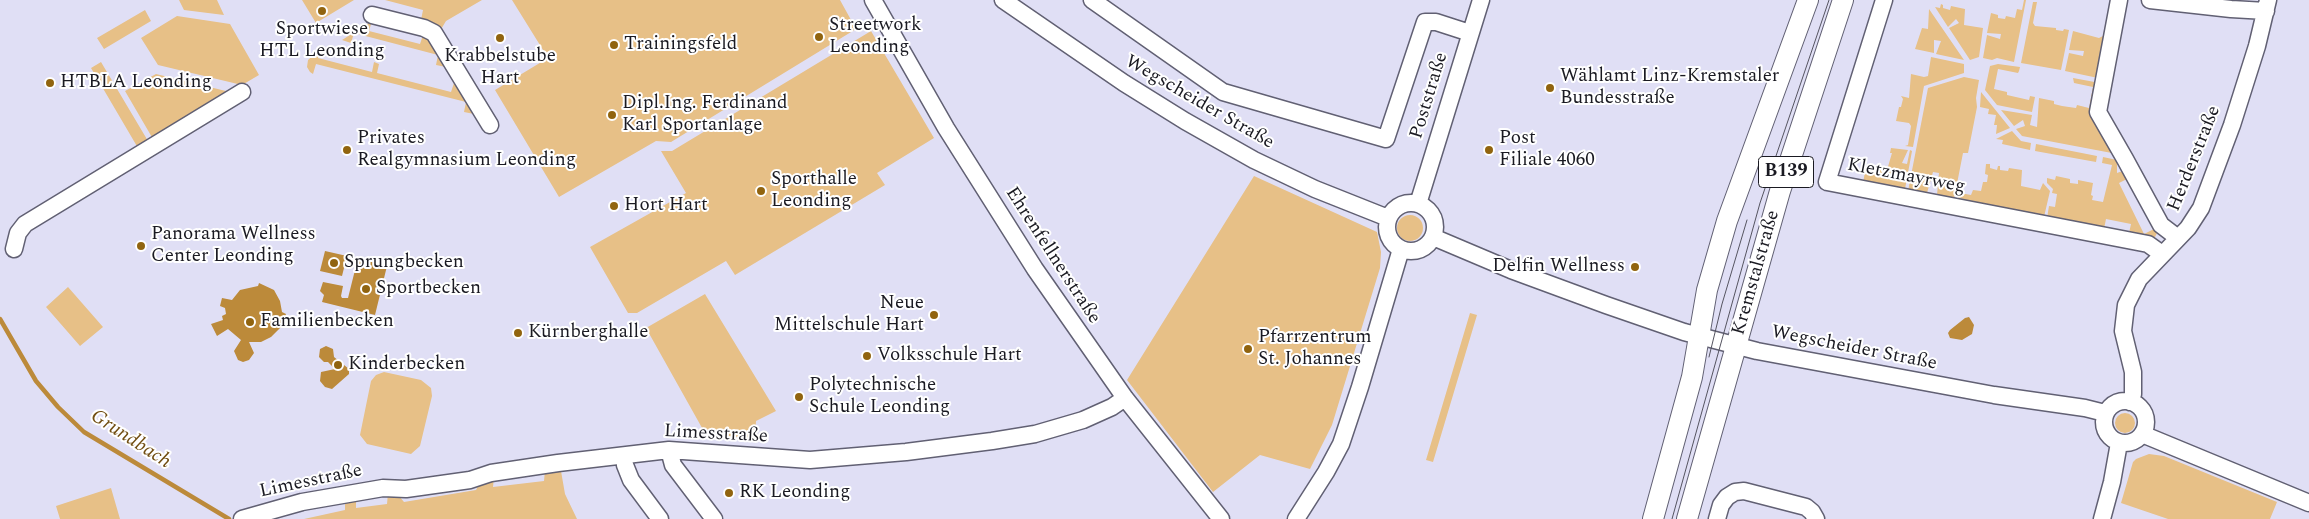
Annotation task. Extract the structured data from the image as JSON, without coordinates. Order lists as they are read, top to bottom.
{
  "streets": {
    "main road": ["B139", "Kremstalstraße"],
    "street": [
      "Poststraße",
      "Wegscheider Straße",
      "Herderstraße",
      "Kletzmayrweg",
      "Ehrenfellnerstraße",
      "Limesstraße"
    ]
  },
  "crossings": [
    ["Poststraße", "Wegscheider Straße"],
    ["Wegscheider Straße", "Herderstraße"],
    ["Wegscheider Straße", "B139"],
    ["Wegscheider Straße", "Kremstalstraße"],
    ["Herderstraße", "Kletzmayrweg"],
    ["Ehrenfellnerstraße", "Limesstraße"]
  ],
  "water": ["Grundbach"],
  "places": [
    "Sportwiese HTL Leonding",
    "Streetwork Leonding",
    "Krabbelstube Hart",
    "Trainingsfeld",
    "HTBLA Leonding",
    "Wählamt Linz-Kremstaler Bundesstraße",
    "Dipl.Ing. Ferdinand Karl Sportanlage",
    "Privates Realgymnasium Leonding",
    "Post Filiale 4060",
    "Sporthalle Leonding",
    "Hort Hart",
    "Panorama Wellness Center Leonding",
    "Sprungbecken",
    "Delfin Wellness",
    "Sportbecken",
    "Neue Mittelschule Hart",
    "Familienbecken",
    "Kürnberghalle",
    "Pfarrzentrum St. Johannes",
    "Volksschule Hart",
    "Kinderbecken",
    "Polytechnische Schule Leonding",
    "RK Leonding"
  ]
}
